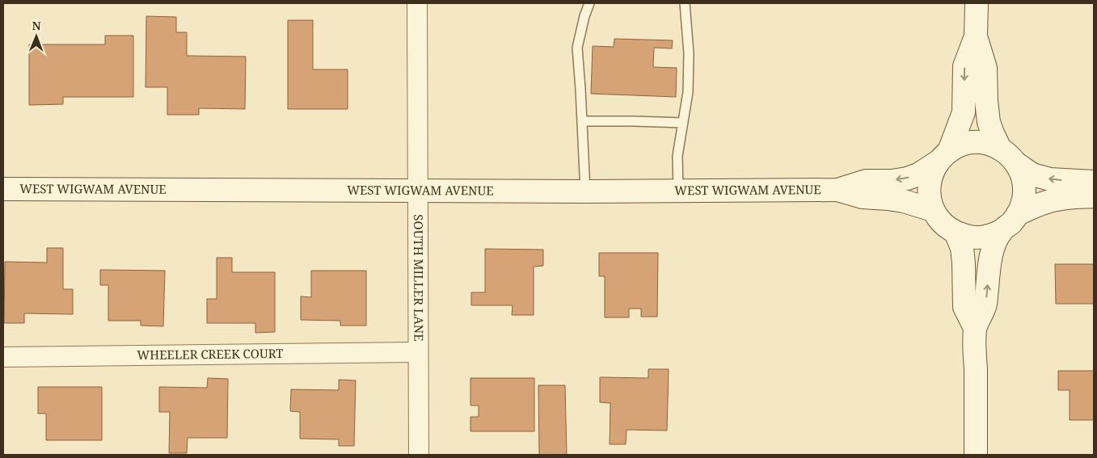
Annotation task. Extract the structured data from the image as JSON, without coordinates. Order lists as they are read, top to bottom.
{
  "streets": {
    "street": ["WEST WIGWAM AVENUE", "SOUTH MILLER LANE", "WHEELER CREEK COURT"]
  },
  "crossings": [
    ["WEST WIGWAM AVENUE", "SOUTH MILLER LANE"],
    ["SOUTH MILLER LANE", "WHEELER CREEK COURT"]
  ],
  "north": "top"
}
